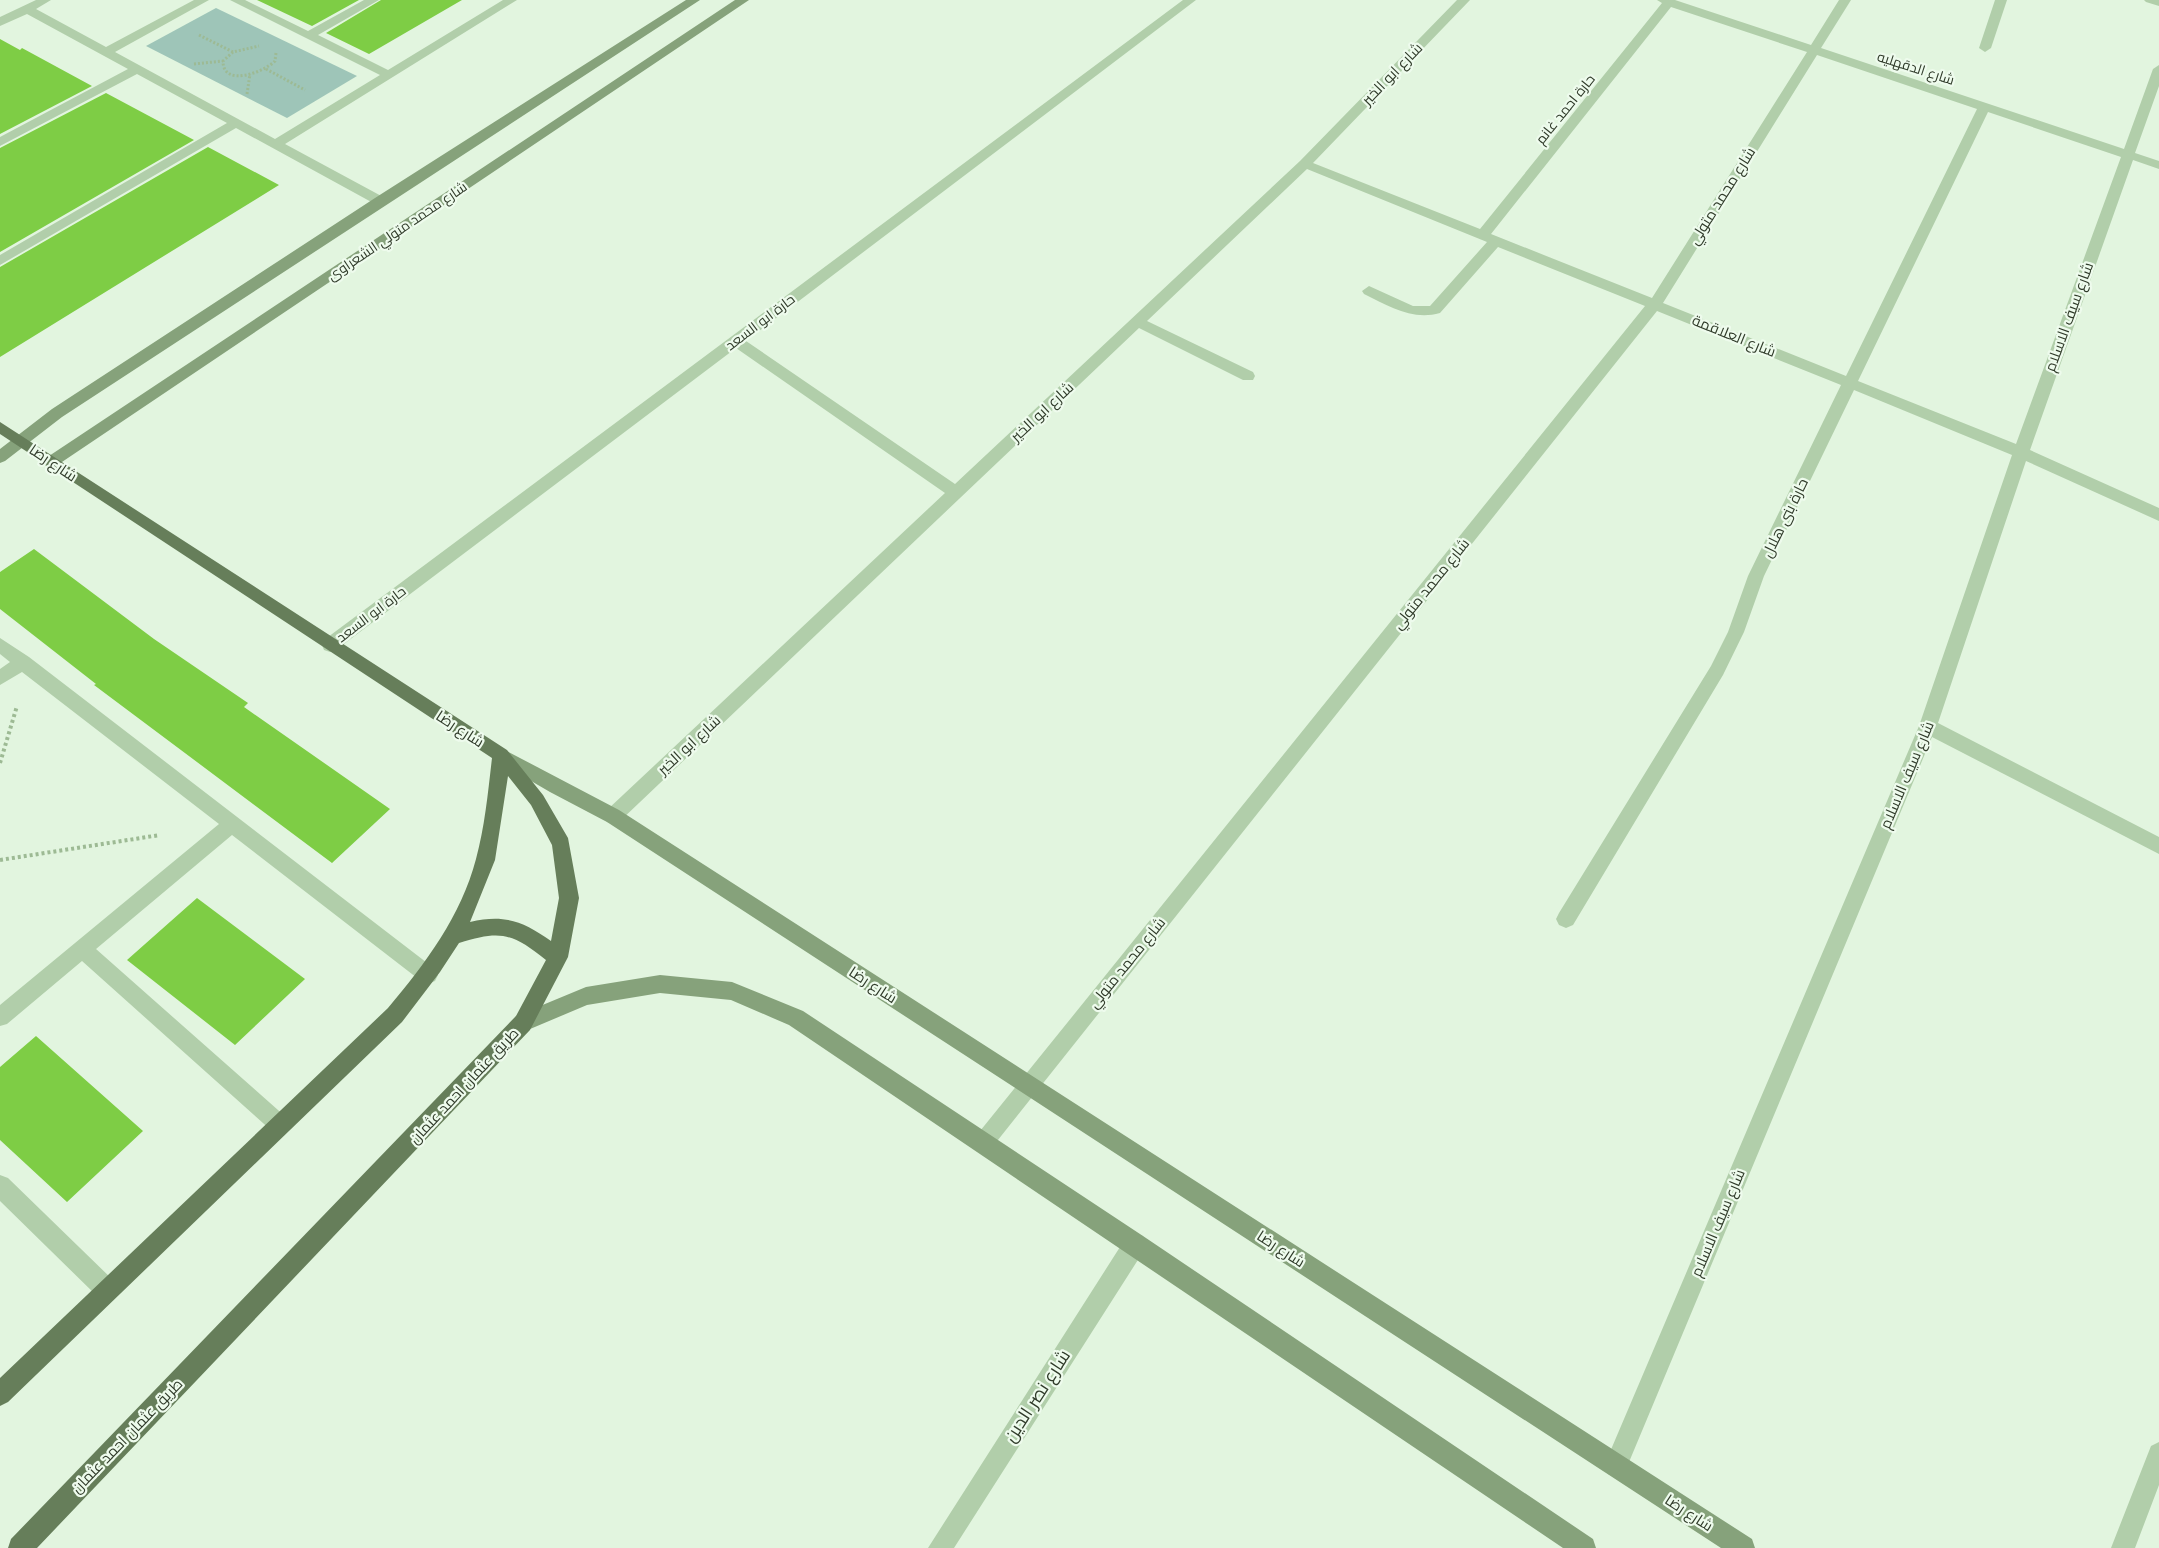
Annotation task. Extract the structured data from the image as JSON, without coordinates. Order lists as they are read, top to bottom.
{
  "streets": {
    "main road": ["شارع رضا", "طريق عثمان احمد عثمان"],
    "street": [
      "شارع الدقهليه",
      "شارع ابو الخير",
      "حارة احمد غانم",
      "شارع محمد متولي",
      "شارع محمد متولي الشعراوى",
      "شارع سيف الاسلام",
      "حارة ابو السعد",
      "شارع العلاقمة",
      "حارة بنى هلال",
      "شارع نصر الدين"
    ]
  },
  "crossings": [
    ["شارع الدقهليه", "حارة احمد غانم"],
    ["شارع الدقهليه", "شارع محمد متولي"],
    ["شارع الدقهليه", "شارع سيف الاسلام"],
    ["شارع الدقهليه", "حارة بنى هلال"],
    ["شارع ابو الخير", "شارع العلاقمة"],
    ["شارع ابو الخير", "شارع رضا"],
    ["حارة احمد غانم", "شارع العلاقمة"],
    ["شارع محمد متولي", "شارع العلاقمة"],
    ["شارع محمد متولي", "شارع رضا"],
    ["شارع محمد متولي الشعراوى", "شارع رضا"],
    ["شارع سيف الاسلام", "شارع العلاقمة"],
    ["شارع سيف الاسلام", "شارع رضا"],
    ["حارة ابو السعد", "شارع رضا"],
    ["شارع العلاقمة", "حارة بنى هلال"],
    ["شارع رضا", "طريق عثمان احمد عثمان"]
  ]
}
